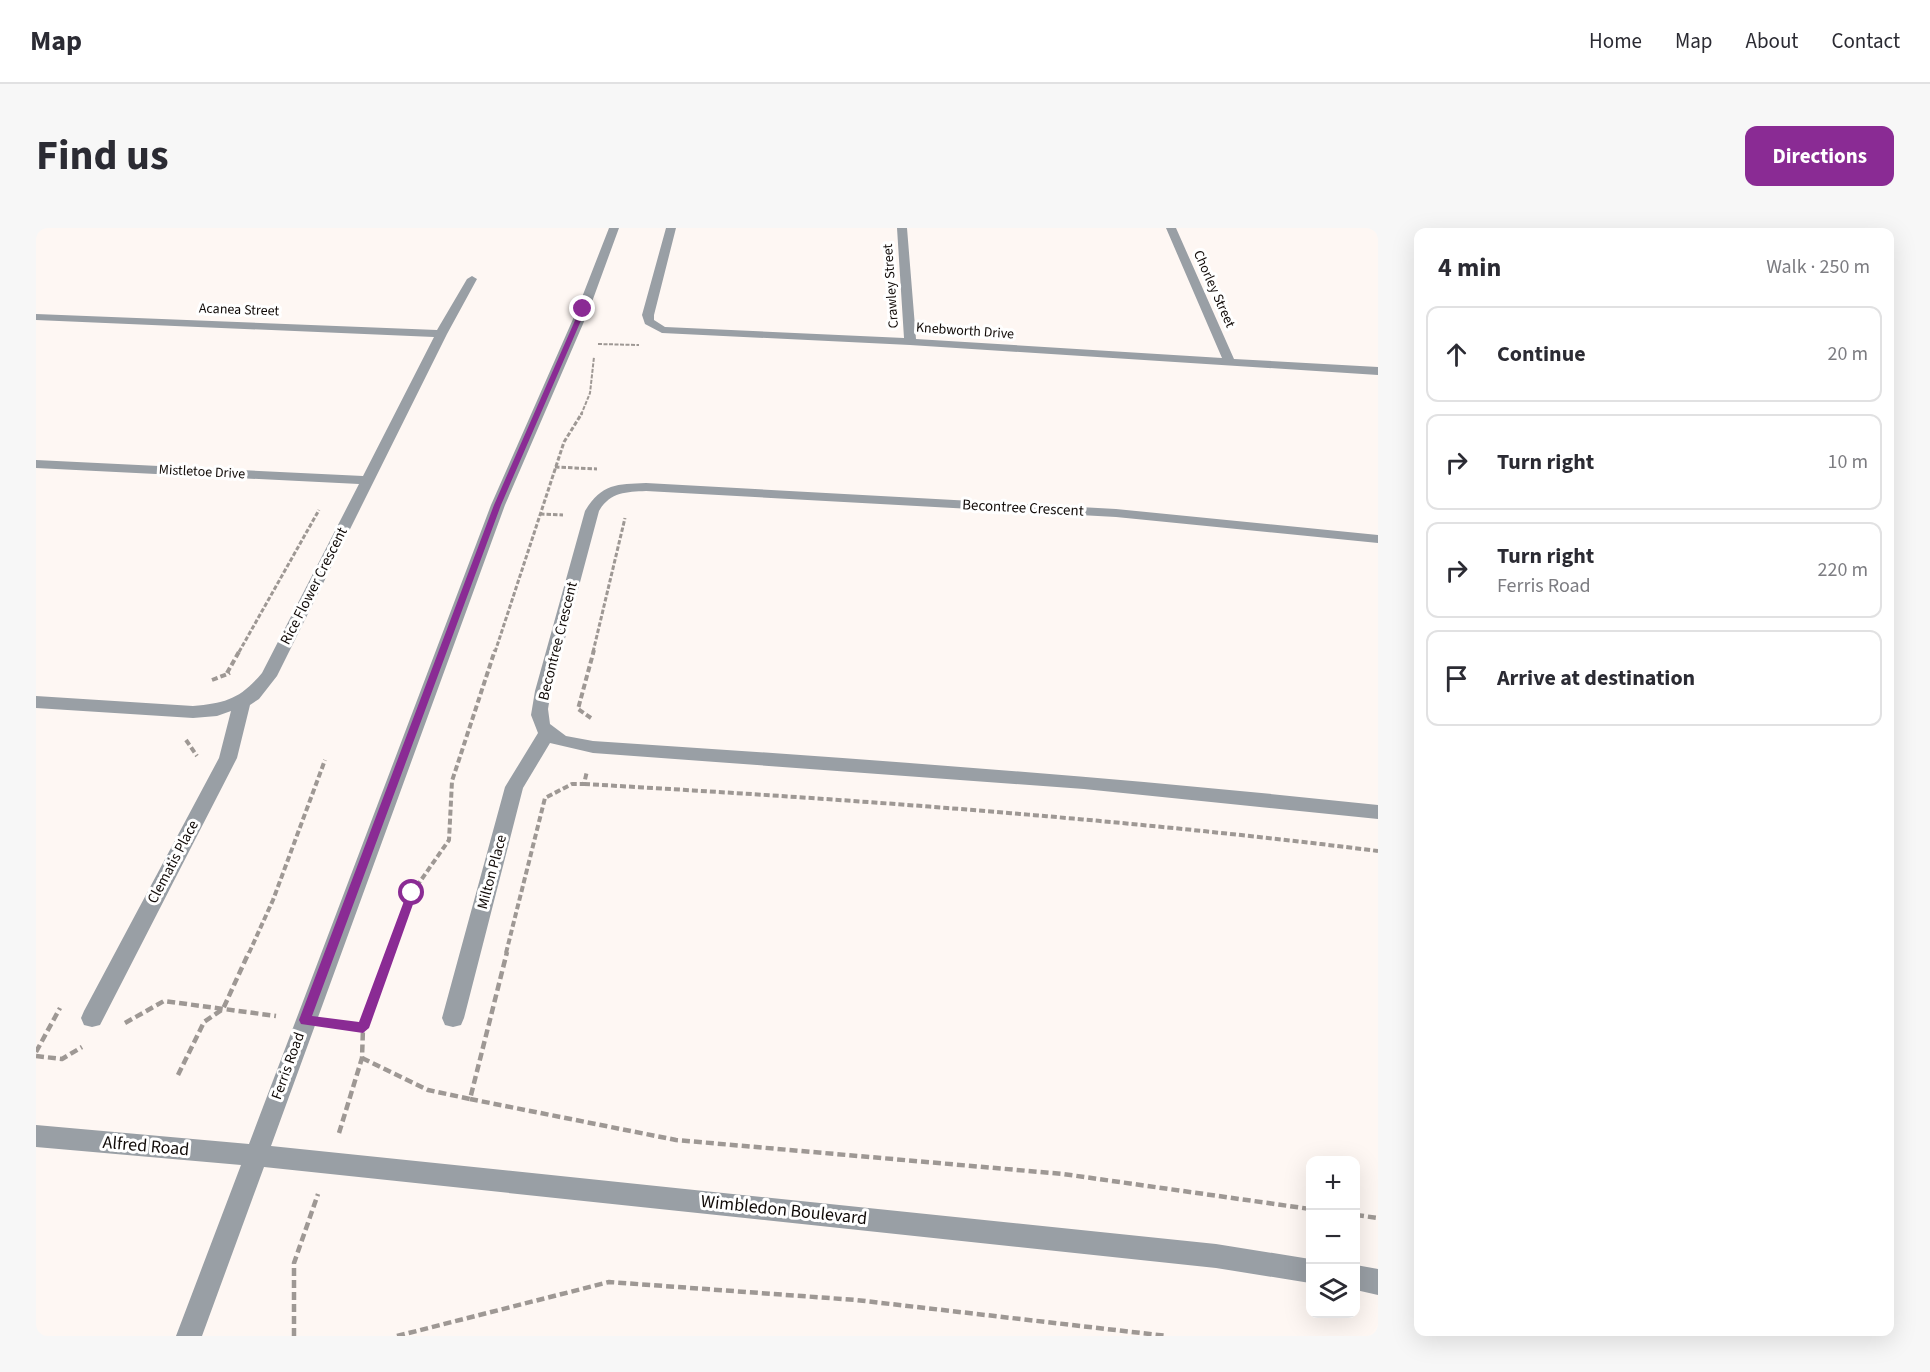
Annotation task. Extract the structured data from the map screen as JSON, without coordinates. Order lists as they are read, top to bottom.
{
  "streets": {
    "street": [
      "Crawley Street",
      "Chorley Street",
      "Acanea Street",
      "Knebworth Drive",
      "Mistletoe Drive",
      "Becontree Crescent",
      "Rice Flower Crescent",
      "Clematis Place",
      "Milton Place",
      "Ferris Road",
      "Alfred Road",
      "Wimbledon Boulevard"
    ]
  },
  "crossings": [
    ["Crawley Street", "Knebworth Drive"],
    ["Chorley Street", "Knebworth Drive"],
    ["Acanea Street", "Rice Flower Crescent"],
    ["Mistletoe Drive", "Rice Flower Crescent"],
    ["Becontree Crescent", "Milton Place"],
    ["Rice Flower Crescent", "Clematis Place"],
    ["Ferris Road", "Alfred Road"],
    ["Ferris Road", "Wimbledon Boulevard"],
    ["Alfred Road", "Wimbledon Boulevard"]
  ],
  "page": {
    "header": "Map",
    "nav": [
      "Home",
      "Map",
      "About",
      "Contact"
    ],
    "title": "Find us",
    "buttons": "Directions",
    "heading": ["4 min", "Walk · 250 m"],
    "list": [
      ["Continue", "20 m"],
      ["Turn right", "10 m"],
      ["Turn right", "Ferris Road", "220 m"],
      "Arrive at destination"
    ],
    "map_buttons": ["+", "−"]
  }
}
